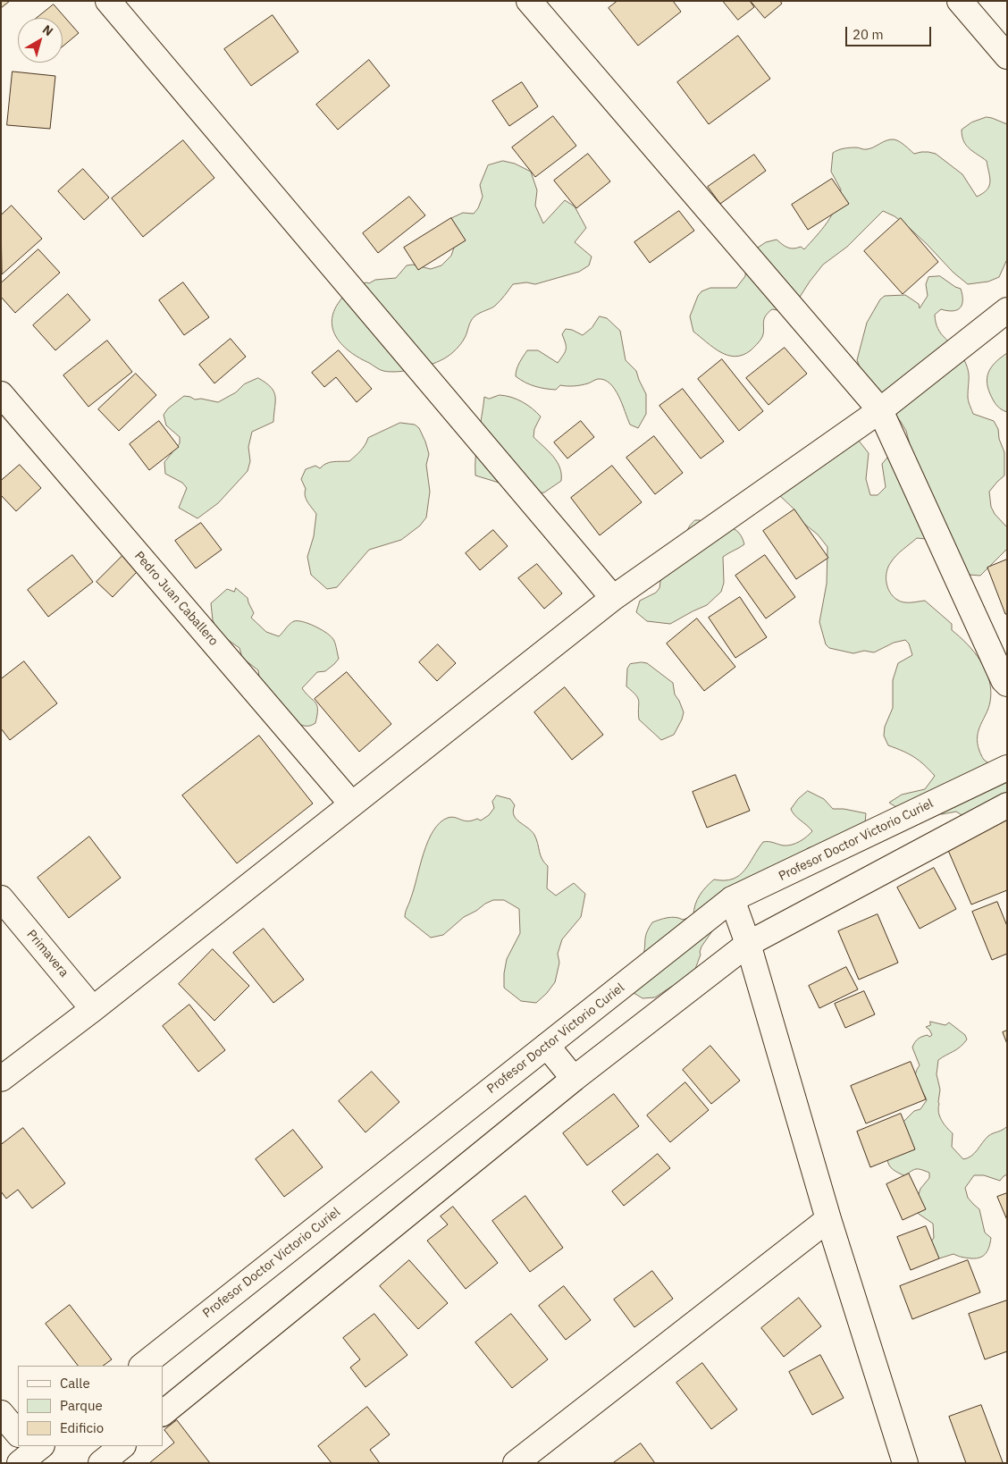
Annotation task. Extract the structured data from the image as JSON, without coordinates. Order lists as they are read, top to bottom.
{
  "streets": {
    "street": ["Pedro Juan Caballero", "Profesor Doctor Victorio Curiel", "Primavera"]
  },
  "legend": ["Calle", "Parque", "Edificio"],
  "scale_bar": "20 m",
  "north": "top right"
}
